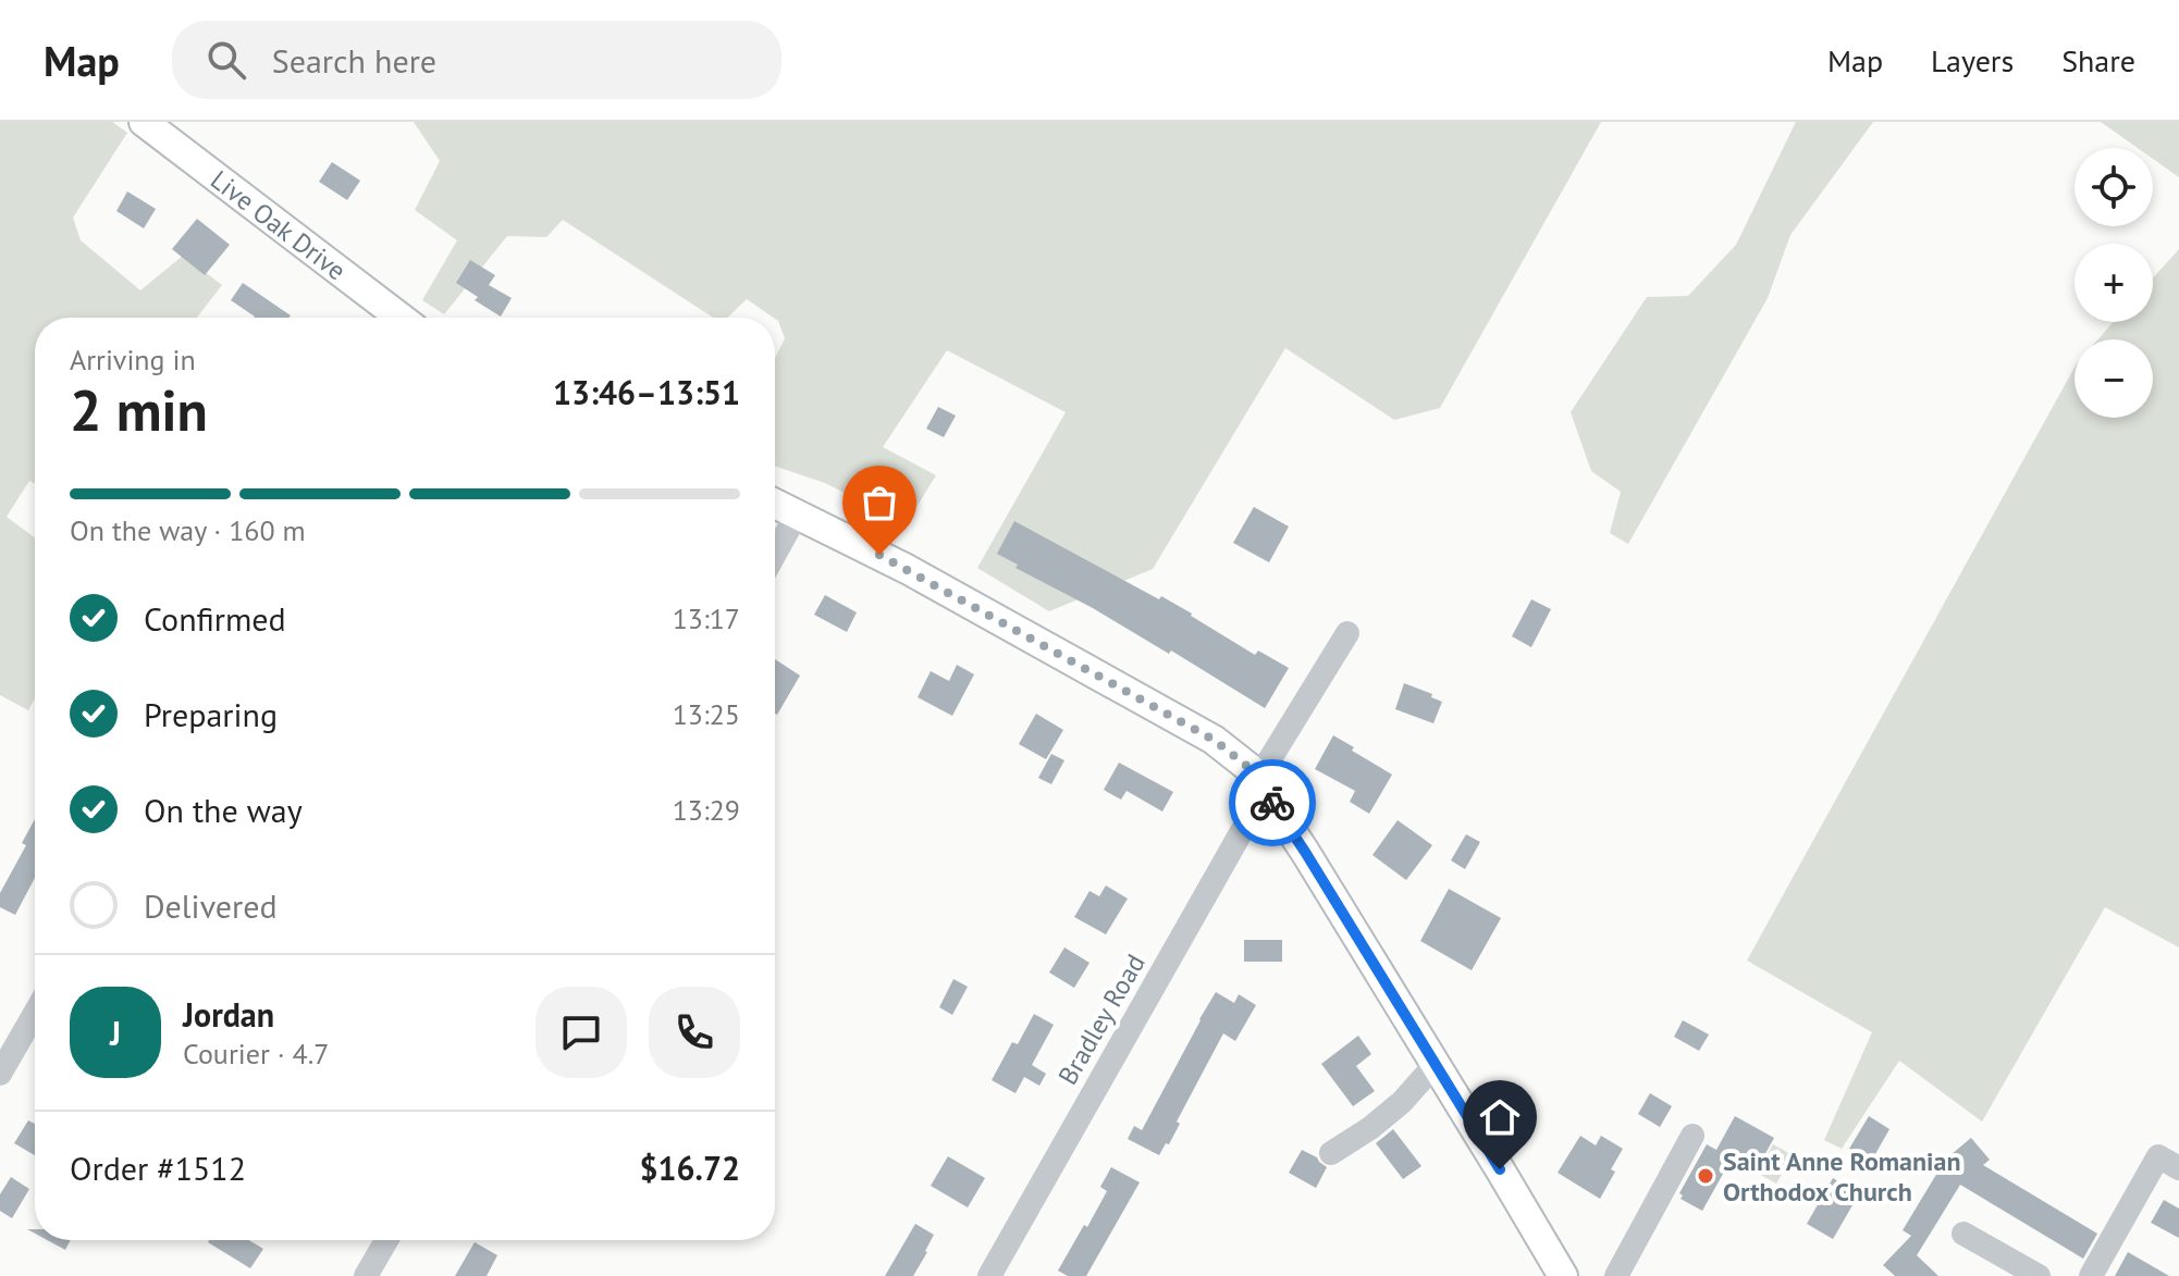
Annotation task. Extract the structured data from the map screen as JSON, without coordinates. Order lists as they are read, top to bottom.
{
  "streets": {
    "main road": ["Live Oak Drive"],
    "street": ["Bradley Road"]
  },
  "places": ["Saint Anne Romanian Orthodox Church"],
  "page": {
    "header": "Map",
    "search": "Search here",
    "nav": ["Map", "Layers", "Share"],
    "map_buttons": ["+", "−"],
    "heading": ["2 min", "Arriving in", "13:46–13:51"],
    "panel": [
      "Jordan",
      "Courier · 4.7",
      "Order #1512",
      "$16.72"
    ],
    "bar": "On the way · 160 m",
    "list": [
      ["Confirmed", "13:17"],
      ["Preparing", "13:25"],
      ["On the way", "13:29"],
      "Delivered"
    ],
    "round": "J"
  }
}
